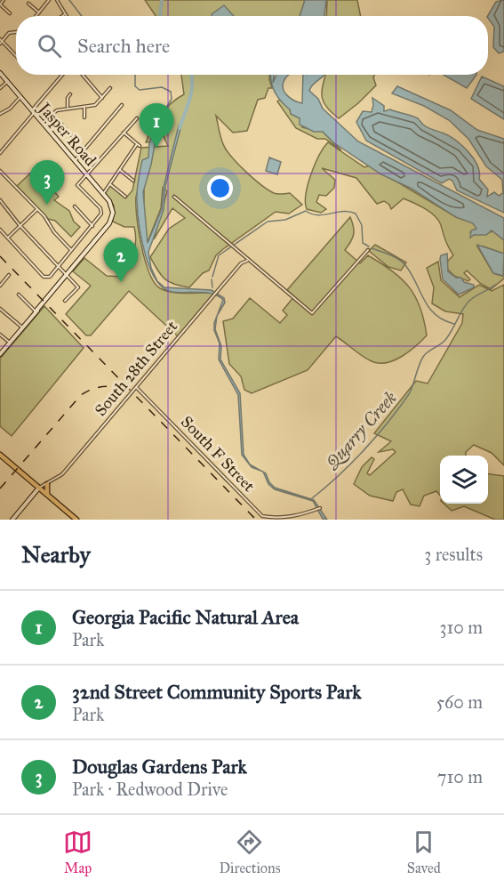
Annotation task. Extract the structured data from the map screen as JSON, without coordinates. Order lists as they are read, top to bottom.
{
  "streets": {
    "street": ["Jasper Road", "South 28th Street", "South F Street"]
  },
  "crossings": [
    ["South 28th Street", "South F Street"]
  ],
  "water": ["Quarry Creek"],
  "page": {
    "search": "Search here",
    "pins": ["1", "3", "2"],
    "heading": ["Nearby", "3 results"],
    "list": [
      {
        "mark": "1",
        "name": "Georgia Pacific Natural Area",
        "note": "Park",
        "value": "310 m"
      },
      {
        "mark": "2",
        "name": "32nd Street Community Sports Park",
        "note": "Park",
        "value": "560 m"
      },
      {
        "mark": "3",
        "name": "Douglas Gardens Park",
        "note": "Park · Redwood Drive",
        "value": "710 m"
      }
    ],
    "nav": ["Map", "Directions", "Saved"]
  }
}
